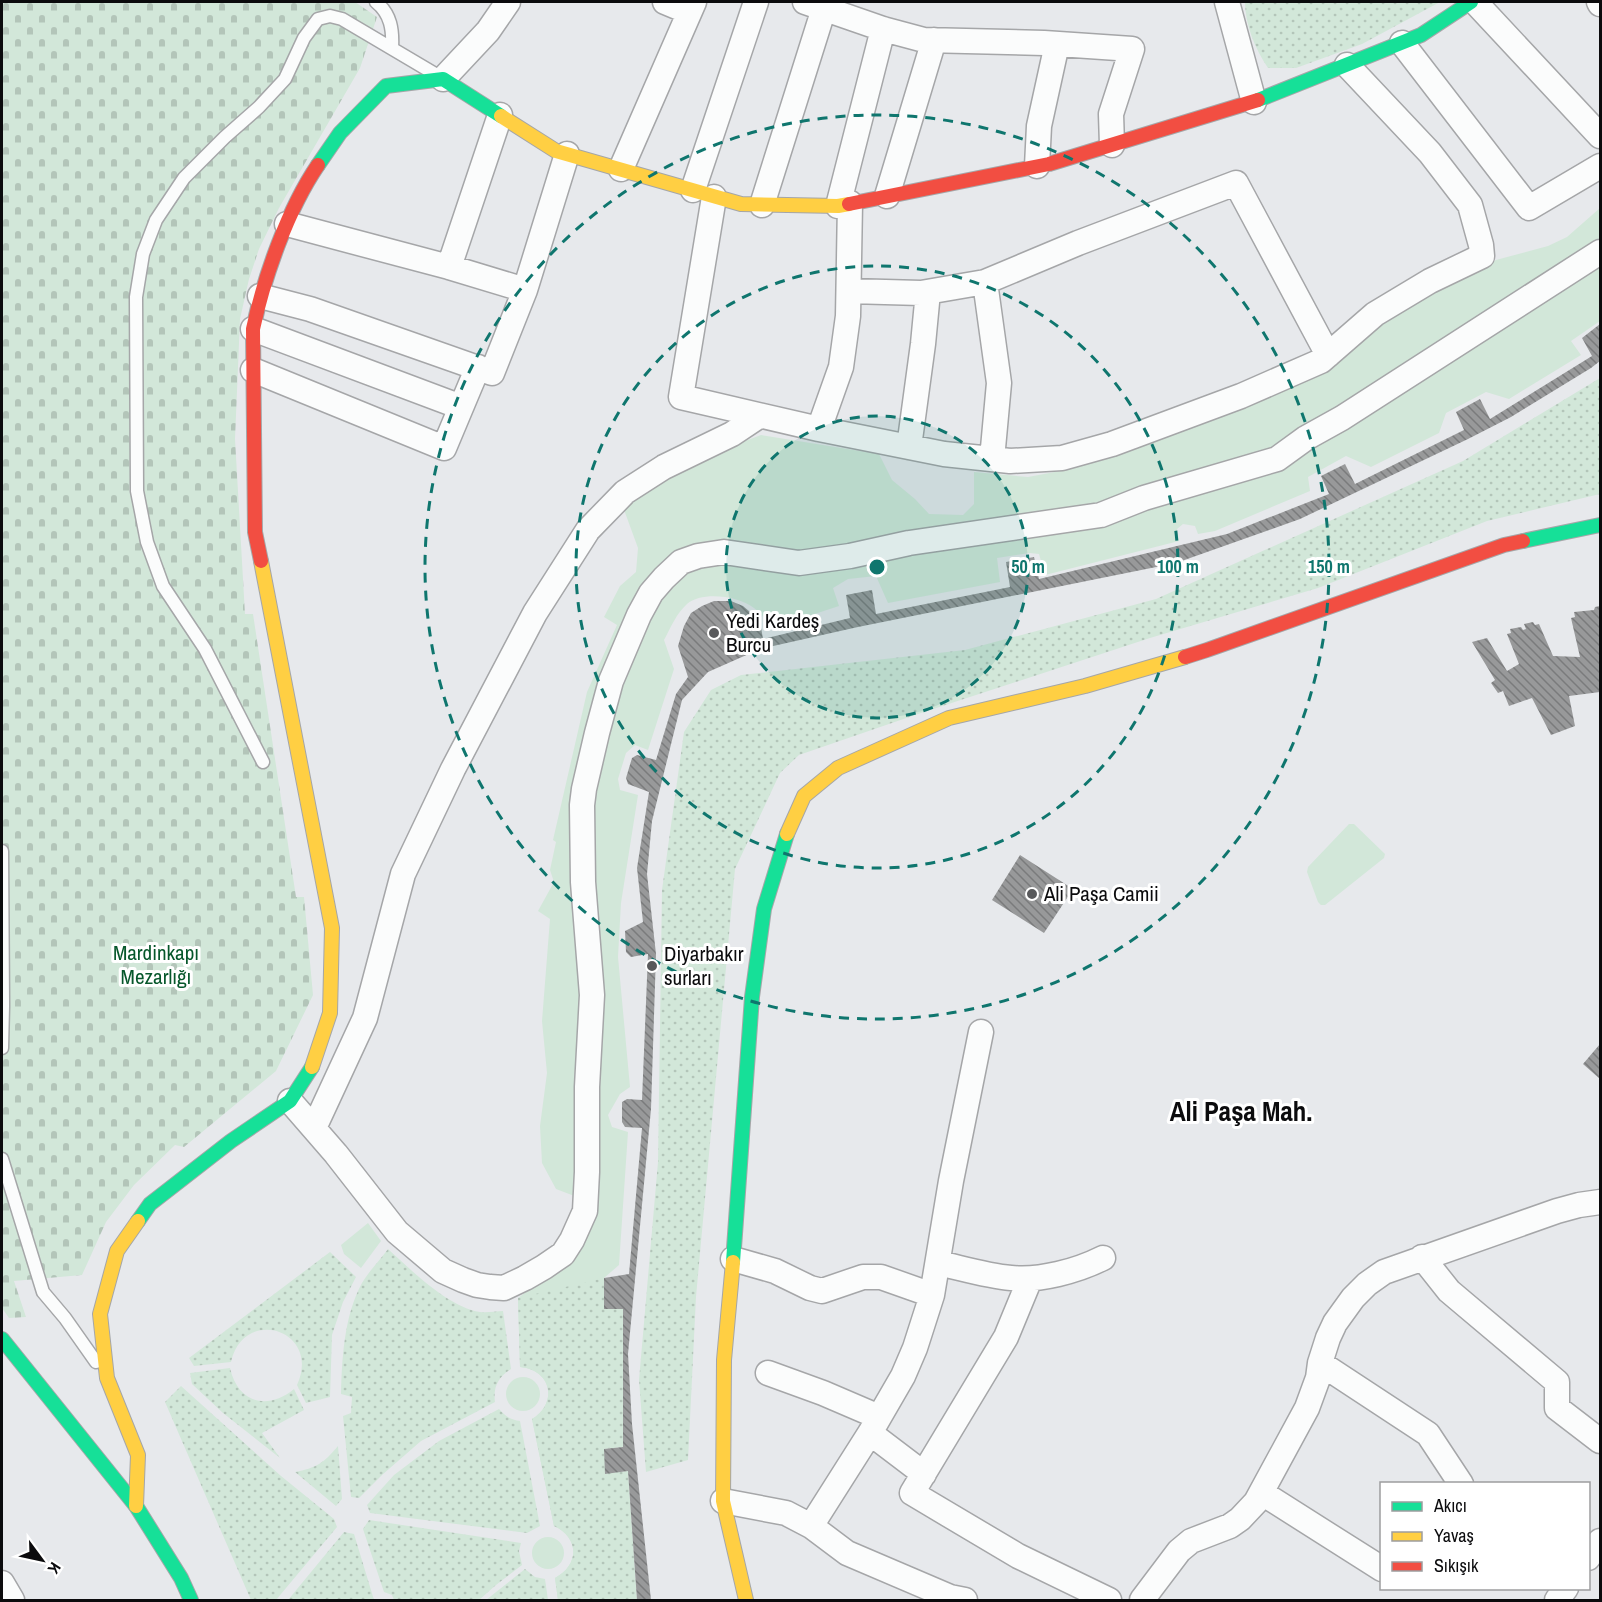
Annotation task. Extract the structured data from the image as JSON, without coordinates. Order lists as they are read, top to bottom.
{
  "districts": ["Ali Paşa Mah."],
  "parks": ["Mardinkapı Mezarlığı"],
  "places": ["Yedi Kardeş Burcu", "Ali Paşa Camii", "Diyarbakır surları"],
  "legend": ["Akıcı", "Yavaş", "Sıkışık"],
  "north": "bottom right",
  "rings": ["50 m", "100 m", "150 m"]
}
